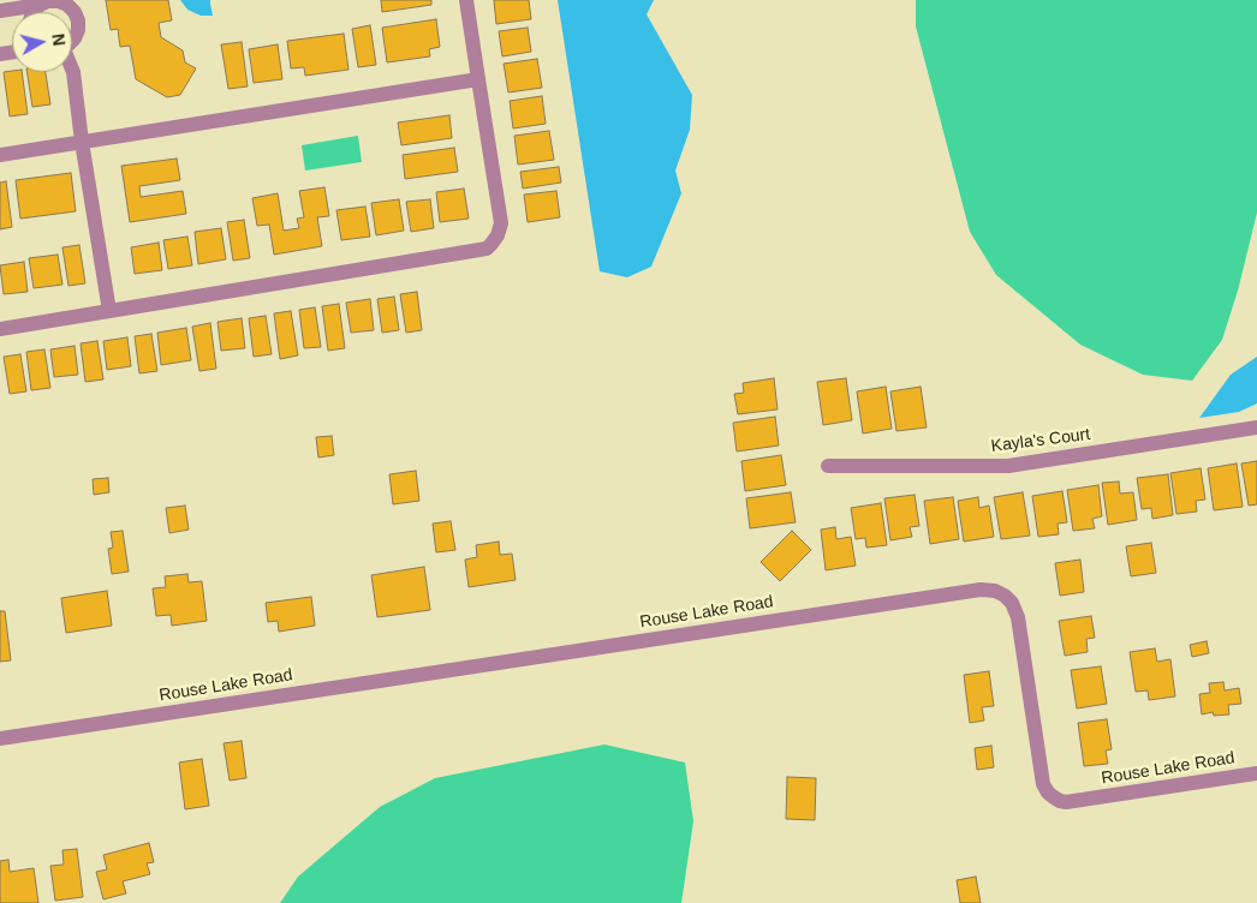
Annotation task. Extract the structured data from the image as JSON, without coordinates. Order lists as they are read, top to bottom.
{
  "streets": {
    "street": ["Kayla's Court", "Rouse Lake Road"]
  },
  "north": "right"
}
